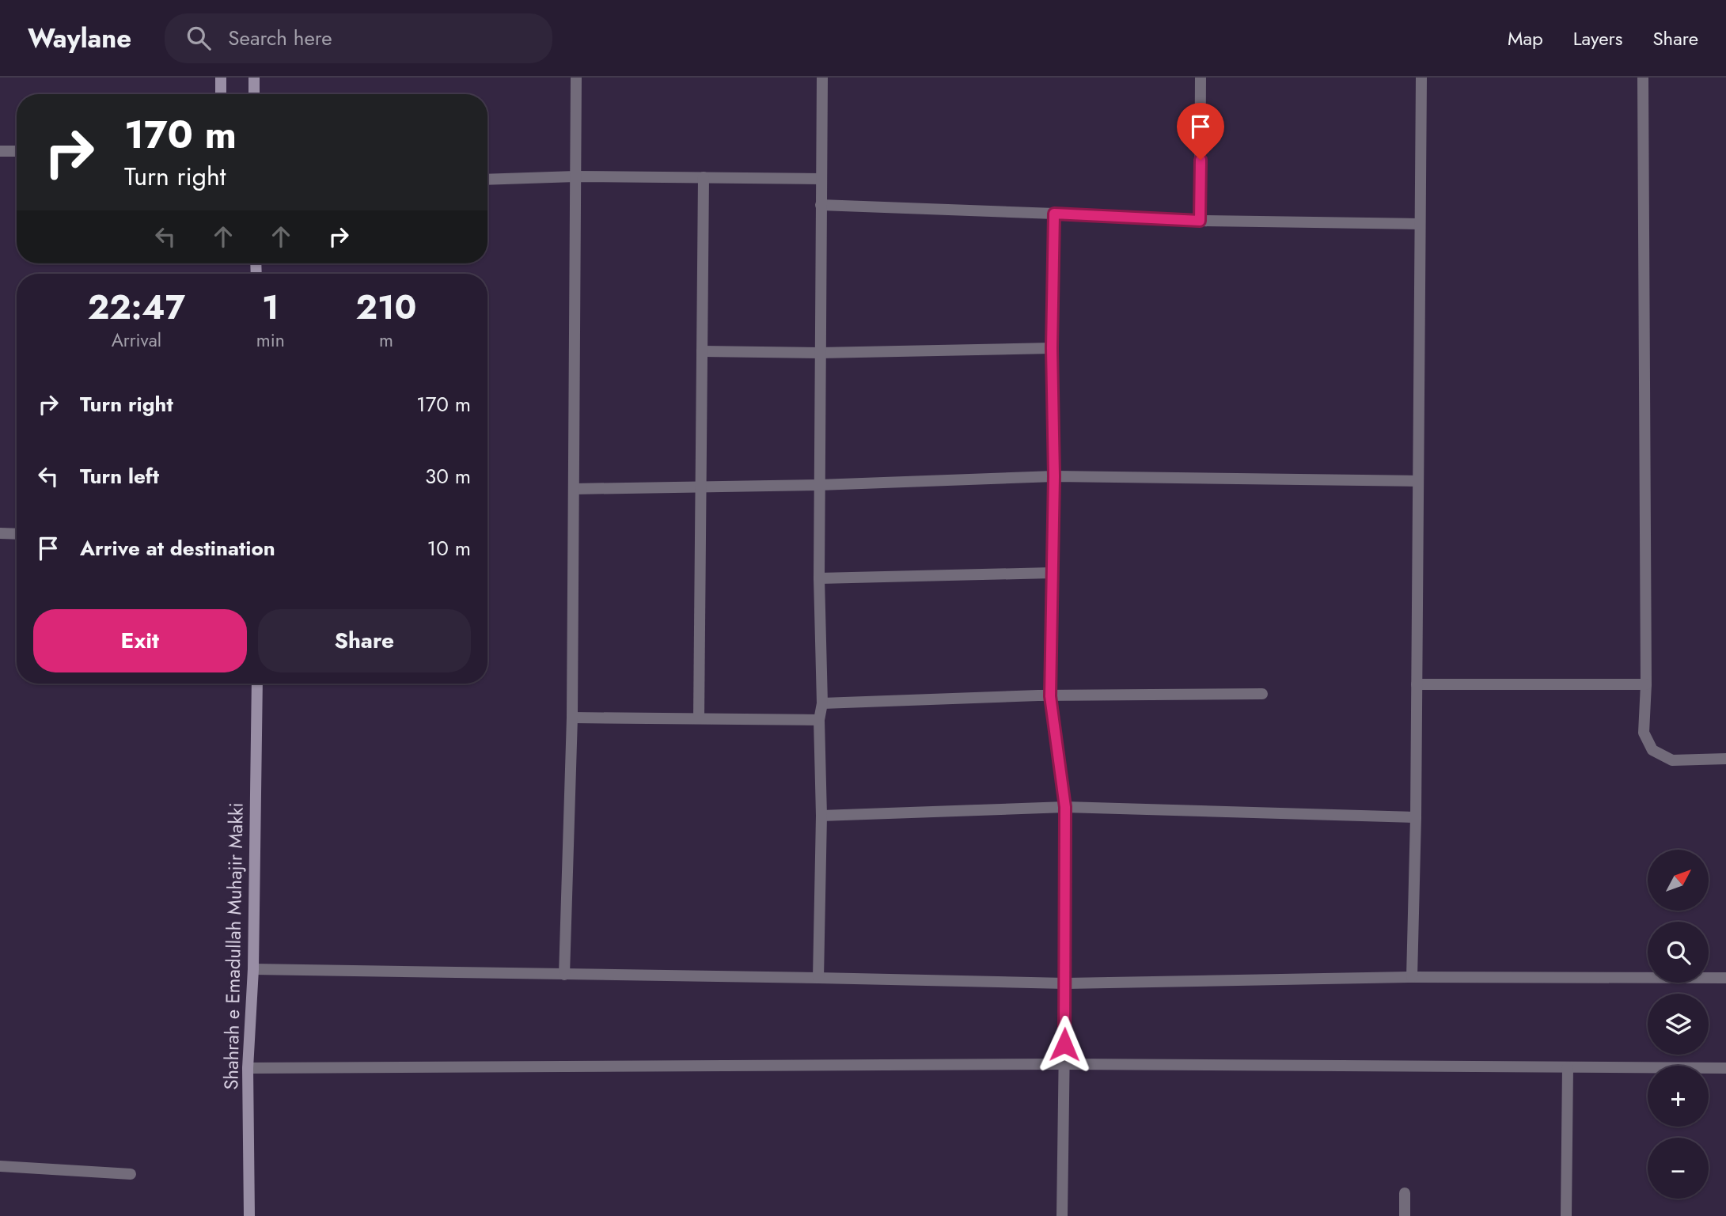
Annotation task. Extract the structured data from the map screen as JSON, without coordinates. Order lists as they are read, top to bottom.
{
  "streets": {
    "street": ["Shahrah e Emadullah Muhajir Makki"]
  },
  "north": "top right",
  "page": {
    "header": "Waylane",
    "search": "Search here",
    "nav": ["Map", "Layers", "Share"],
    "turn": ["170 m", "Turn right"],
    "eta": [
      "22:47",
      "Arrival",
      "1",
      "min",
      "210",
      "m"
    ],
    "list": [
      {
        "name": "Turn right",
        "value": "170 m"
      },
      {
        "name": "Turn left",
        "value": "30 m"
      },
      {
        "name": "Arrive at destination",
        "value": "10 m"
      }
    ],
    "buttons": ["Exit", "Share"],
    "map_buttons": ["+", "−"]
  }
}
